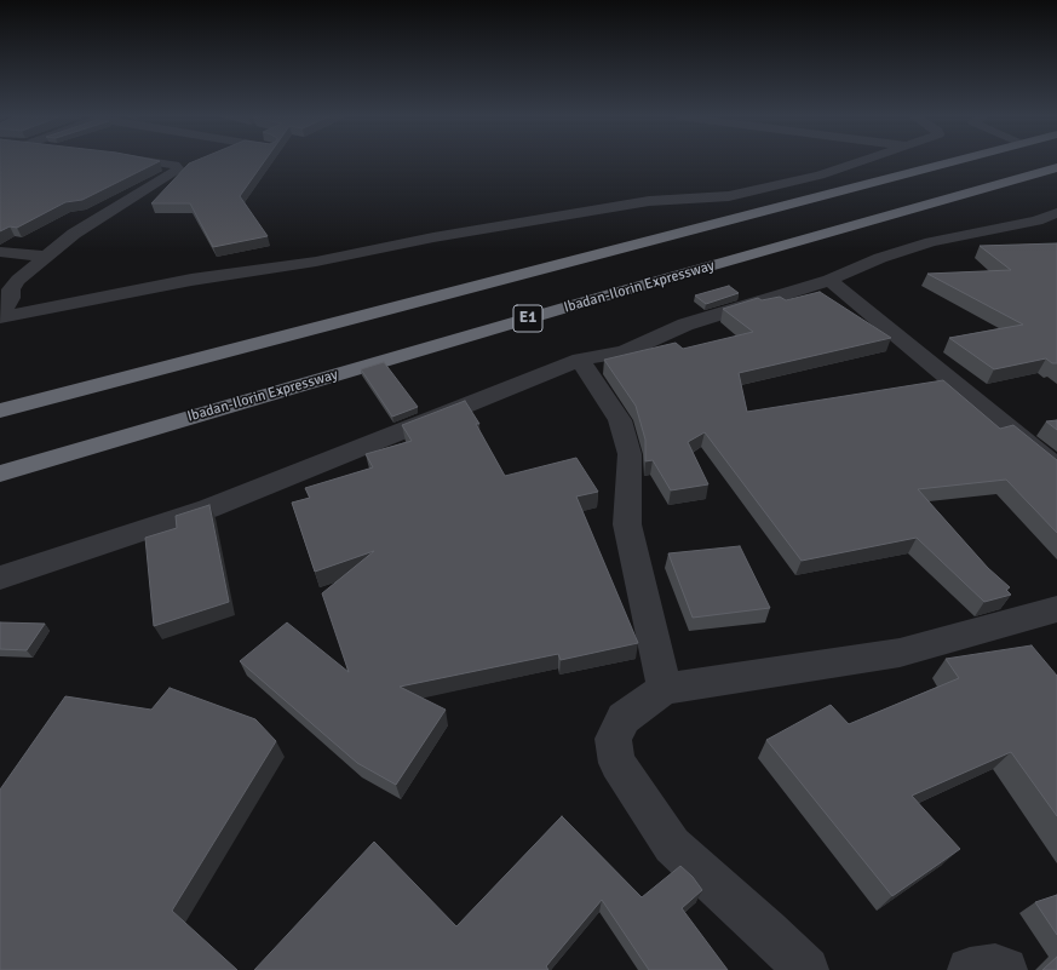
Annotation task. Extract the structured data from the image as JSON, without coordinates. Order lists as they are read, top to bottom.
{
  "streets": {
    "highway": ["Ibadan-Ilorin Expressway", "E1"]
  }
}
